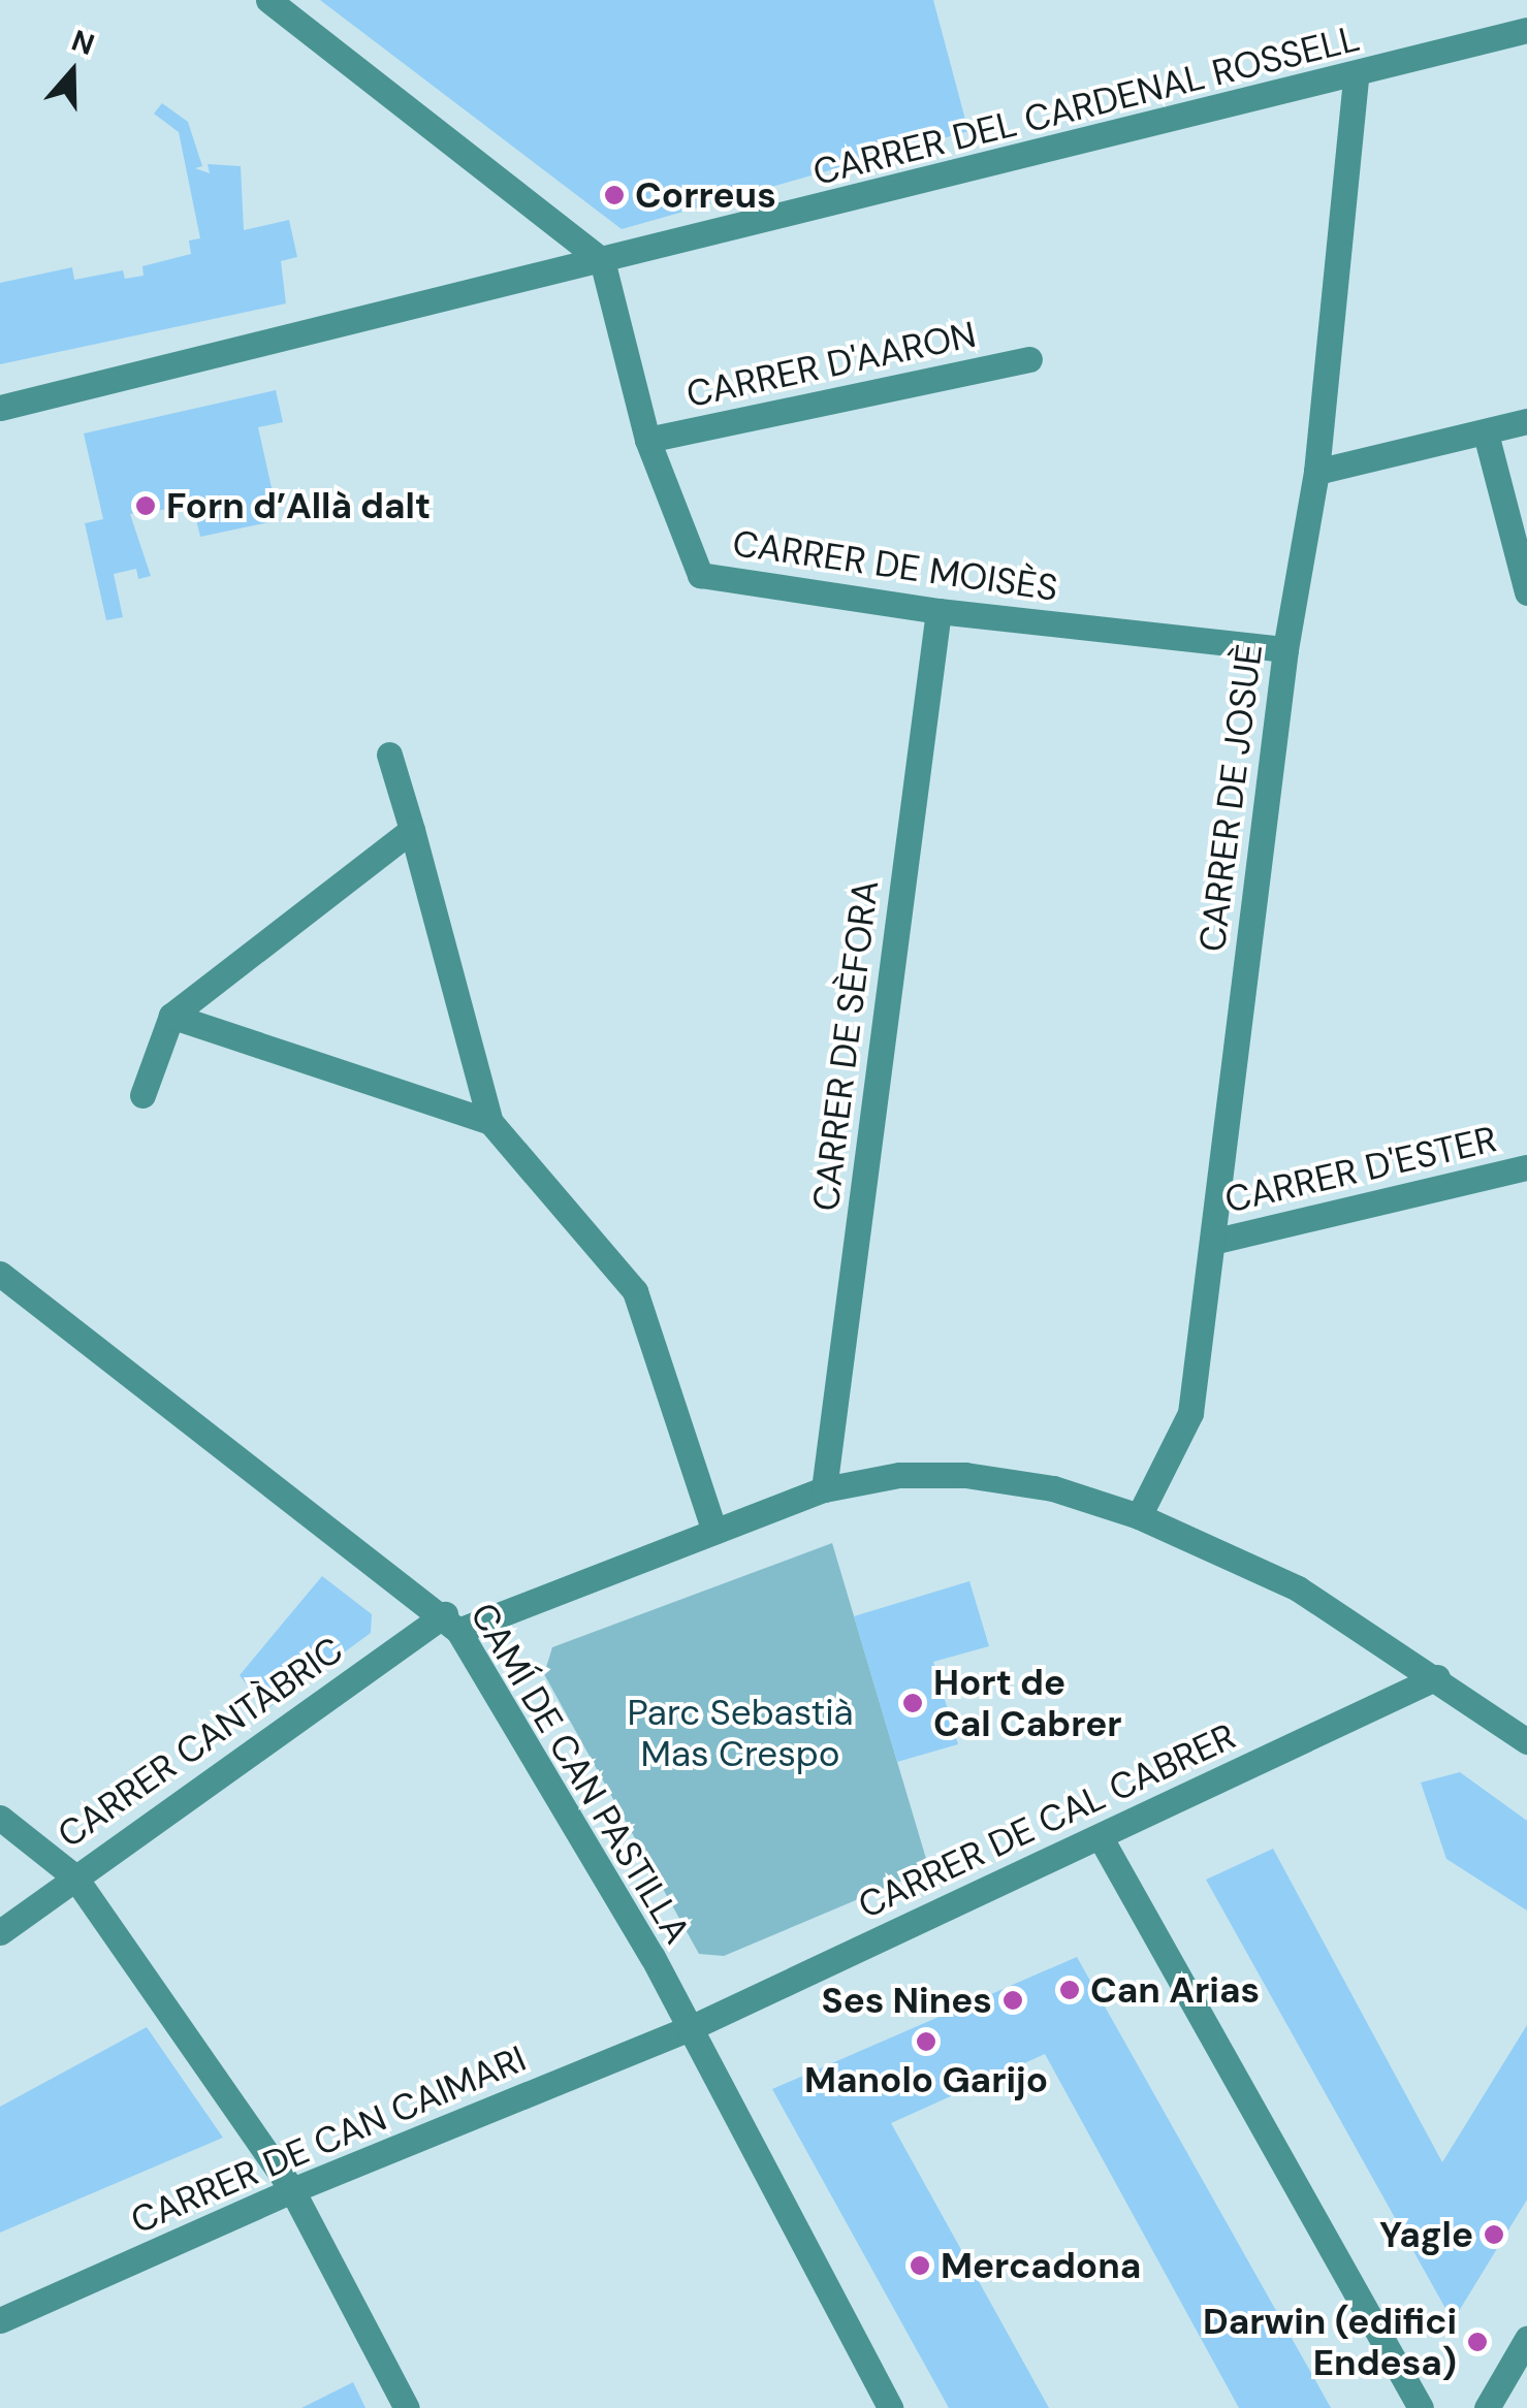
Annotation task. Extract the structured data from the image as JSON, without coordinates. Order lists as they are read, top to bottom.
{
  "streets": {
    "street": [
      "CARRER DEL CARDENAL ROSSELL",
      "CARRER D'AARON",
      "CARRER DE MOISÈS",
      "CARRER DE JOSUÈ",
      "CARRER DE SÈFORA",
      "CARRER D'ESTER",
      "CARRER CANTÀBRIC",
      "CAMÍ DE CAN PASTILLA",
      "CARRER DE CAL CABRER",
      "CARRER DE CAN CAIMARI"
    ]
  },
  "crossings": [
    ["CARRER DEL CARDENAL ROSSELL", "CARRER DE MOISÈS"],
    ["CARRER DEL CARDENAL ROSSELL", "CARRER DE JOSUÈ"],
    ["CARRER D'AARON", "CARRER DE MOISÈS"],
    ["CARRER DE MOISÈS", "CARRER DE JOSUÈ"],
    ["CARRER DE MOISÈS", "CARRER DE SÈFORA"],
    ["CARRER DE JOSUÈ", "CARRER D'ESTER"],
    ["CARRER DE JOSUÈ", "CARRER CANTÀBRIC"],
    ["CARRER DE SÈFORA", "CARRER CANTÀBRIC"],
    ["CARRER CANTÀBRIC", "CAMÍ DE CAN PASTILLA"],
    ["CARRER CANTÀBRIC", "CARRER DE CAL CABRER"],
    ["CAMÍ DE CAN PASTILLA", "CARRER DE CAL CABRER"],
    ["CAMÍ DE CAN PASTILLA", "CARRER DE CAN CAIMARI"],
    ["CARRER DE CAL CABRER", "CARRER DE CAN CAIMARI"]
  ],
  "parks": ["Parc Sebastià Mas Crespo"],
  "places": [
    "Correus",
    "Forn d’Allà dalt",
    "Hort de Cal Cabrer",
    "Can Arias",
    "Ses Nines",
    "Manolo Garijo",
    "Yagle",
    "Mercadona",
    "Darwin (edifici Endesa)"
  ],
  "north": "top"
}
